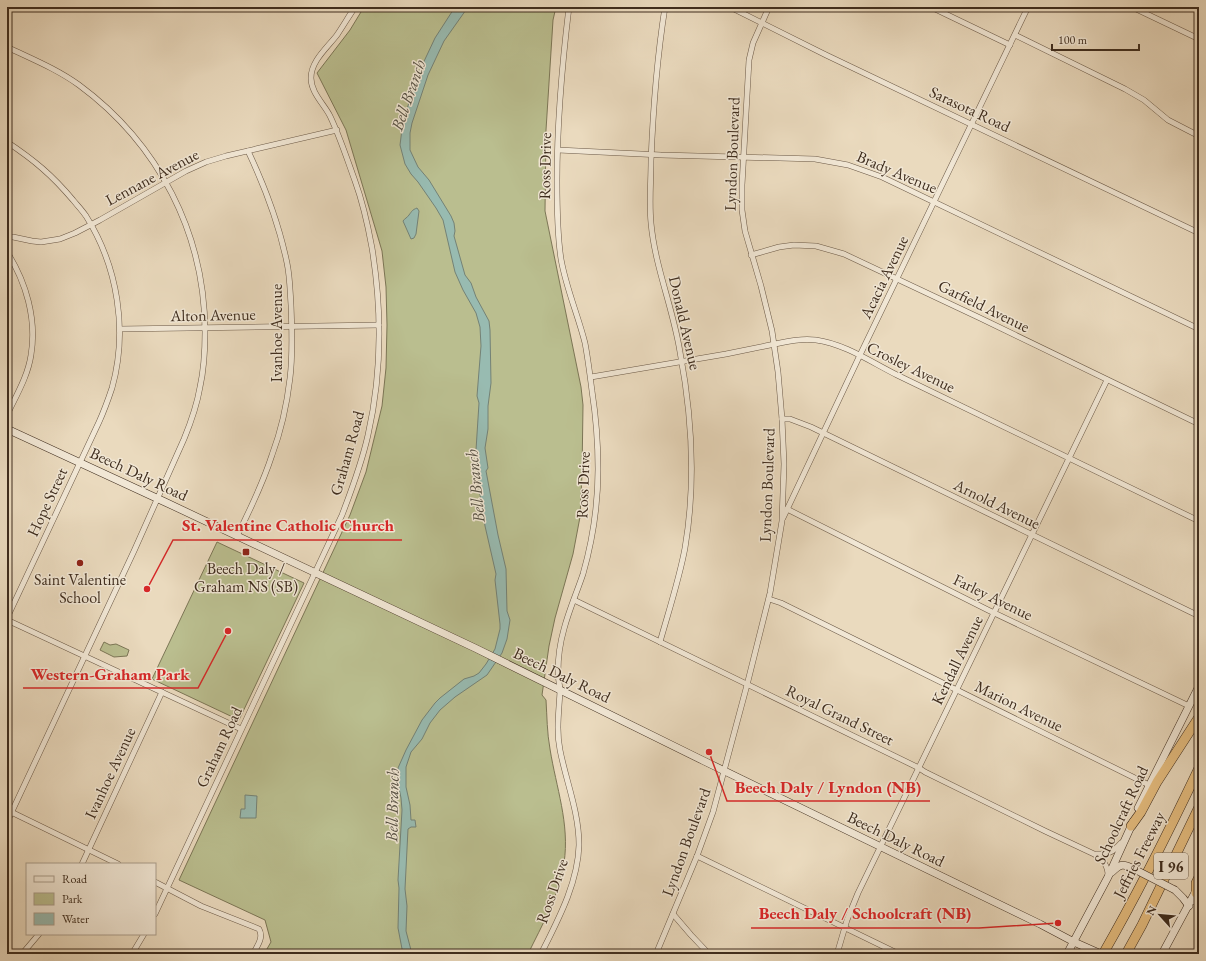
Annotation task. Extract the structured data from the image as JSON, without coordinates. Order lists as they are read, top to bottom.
{
  "streets": {
    "highway": ["Jeffries Freeway", "I 96"],
    "main road": ["Beech Daly Road", "Schoolcraft Road"],
    "street": [
      "Sarasota Road",
      "Lyndon Boulevard",
      "Ross Drive",
      "Brady Avenue",
      "Lennane Avenue",
      "Acacia Avenue",
      "Garfield Avenue",
      "Alton Avenue",
      "Donald Avenue",
      "Ivanhoe Avenue",
      "Crosley Avenue",
      "Graham Road",
      "Hope Street",
      "Arnold Avenue",
      "Farley Avenue",
      "Kendall Avenue",
      "Marion Avenue",
      "Royal Grand Street"
    ]
  },
  "crossings": [
    ["Sarasota Road", "Lyndon Boulevard"],
    ["Sarasota Road", "Acacia Avenue"],
    ["Lyndon Boulevard", "Brady Avenue"],
    ["Lyndon Boulevard", "Acacia Avenue"],
    ["Lyndon Boulevard", "Garfield Avenue"],
    ["Lyndon Boulevard", "Crosley Avenue"],
    ["Lyndon Boulevard", "Beech Daly Road"],
    ["Lyndon Boulevard", "Arnold Avenue"],
    ["Lyndon Boulevard", "Marion Avenue"],
    ["Lyndon Boulevard", "Royal Grand Street"],
    ["Ross Drive", "Brady Avenue"],
    ["Ross Drive", "Crosley Avenue"],
    ["Ross Drive", "Beech Daly Road"],
    ["Ross Drive", "Royal Grand Street"],
    ["Brady Avenue", "Acacia Avenue"],
    ["Brady Avenue", "Donald Avenue"],
    ["Lennane Avenue", "Ivanhoe Avenue"],
    ["Lennane Avenue", "Graham Road"],
    ["Lennane Avenue", "Hope Street"],
    ["Acacia Avenue", "Garfield Avenue"],
    ["Acacia Avenue", "Crosley Avenue"],
    ["Acacia Avenue", "Arnold Avenue"],
    ["Acacia Avenue", "Farley Avenue"],
    ["Garfield Avenue", "Kendall Avenue"],
    ["Alton Avenue", "Ivanhoe Avenue"],
    ["Alton Avenue", "Graham Road"],
    ["Alton Avenue", "Hope Street"],
    ["Donald Avenue", "Crosley Avenue"],
    ["Donald Avenue", "Royal Grand Street"],
    ["Ivanhoe Avenue", "Beech Daly Road"],
    ["Crosley Avenue", "Kendall Avenue"],
    ["Graham Road", "Beech Daly Road"],
    ["Beech Daly Road", "Hope Street"],
    ["Beech Daly Road", "Kendall Avenue"],
    ["Beech Daly Road", "Schoolcraft Road"],
    ["Beech Daly Road", "Jeffries Freeway"],
    ["Arnold Avenue", "Kendall Avenue"],
    ["Farley Avenue", "Kendall Avenue"],
    ["Farley Avenue", "Schoolcraft Road"],
    ["Kendall Avenue", "Marion Avenue"],
    ["Kendall Avenue", "Royal Grand Street"],
    ["Marion Avenue", "Schoolcraft Road"],
    ["Royal Grand Street", "Schoolcraft Road"]
  ],
  "water": ["Bell Branch"],
  "places": {
    "transit": ["Beech Daly / Graham NS (SB)"],
    "other": [
      "Saint Valentine School",
      "St. Valentine Catholic Church",
      "Western-Graham Park",
      "Beech Daly / Lyndon (NB)",
      "Beech Daly / Schoolcraft (NB)"
    ]
  },
  "legend": ["Road", "Park", "Water"],
  "scale_bar": "100 m",
  "north": "top left"
}
